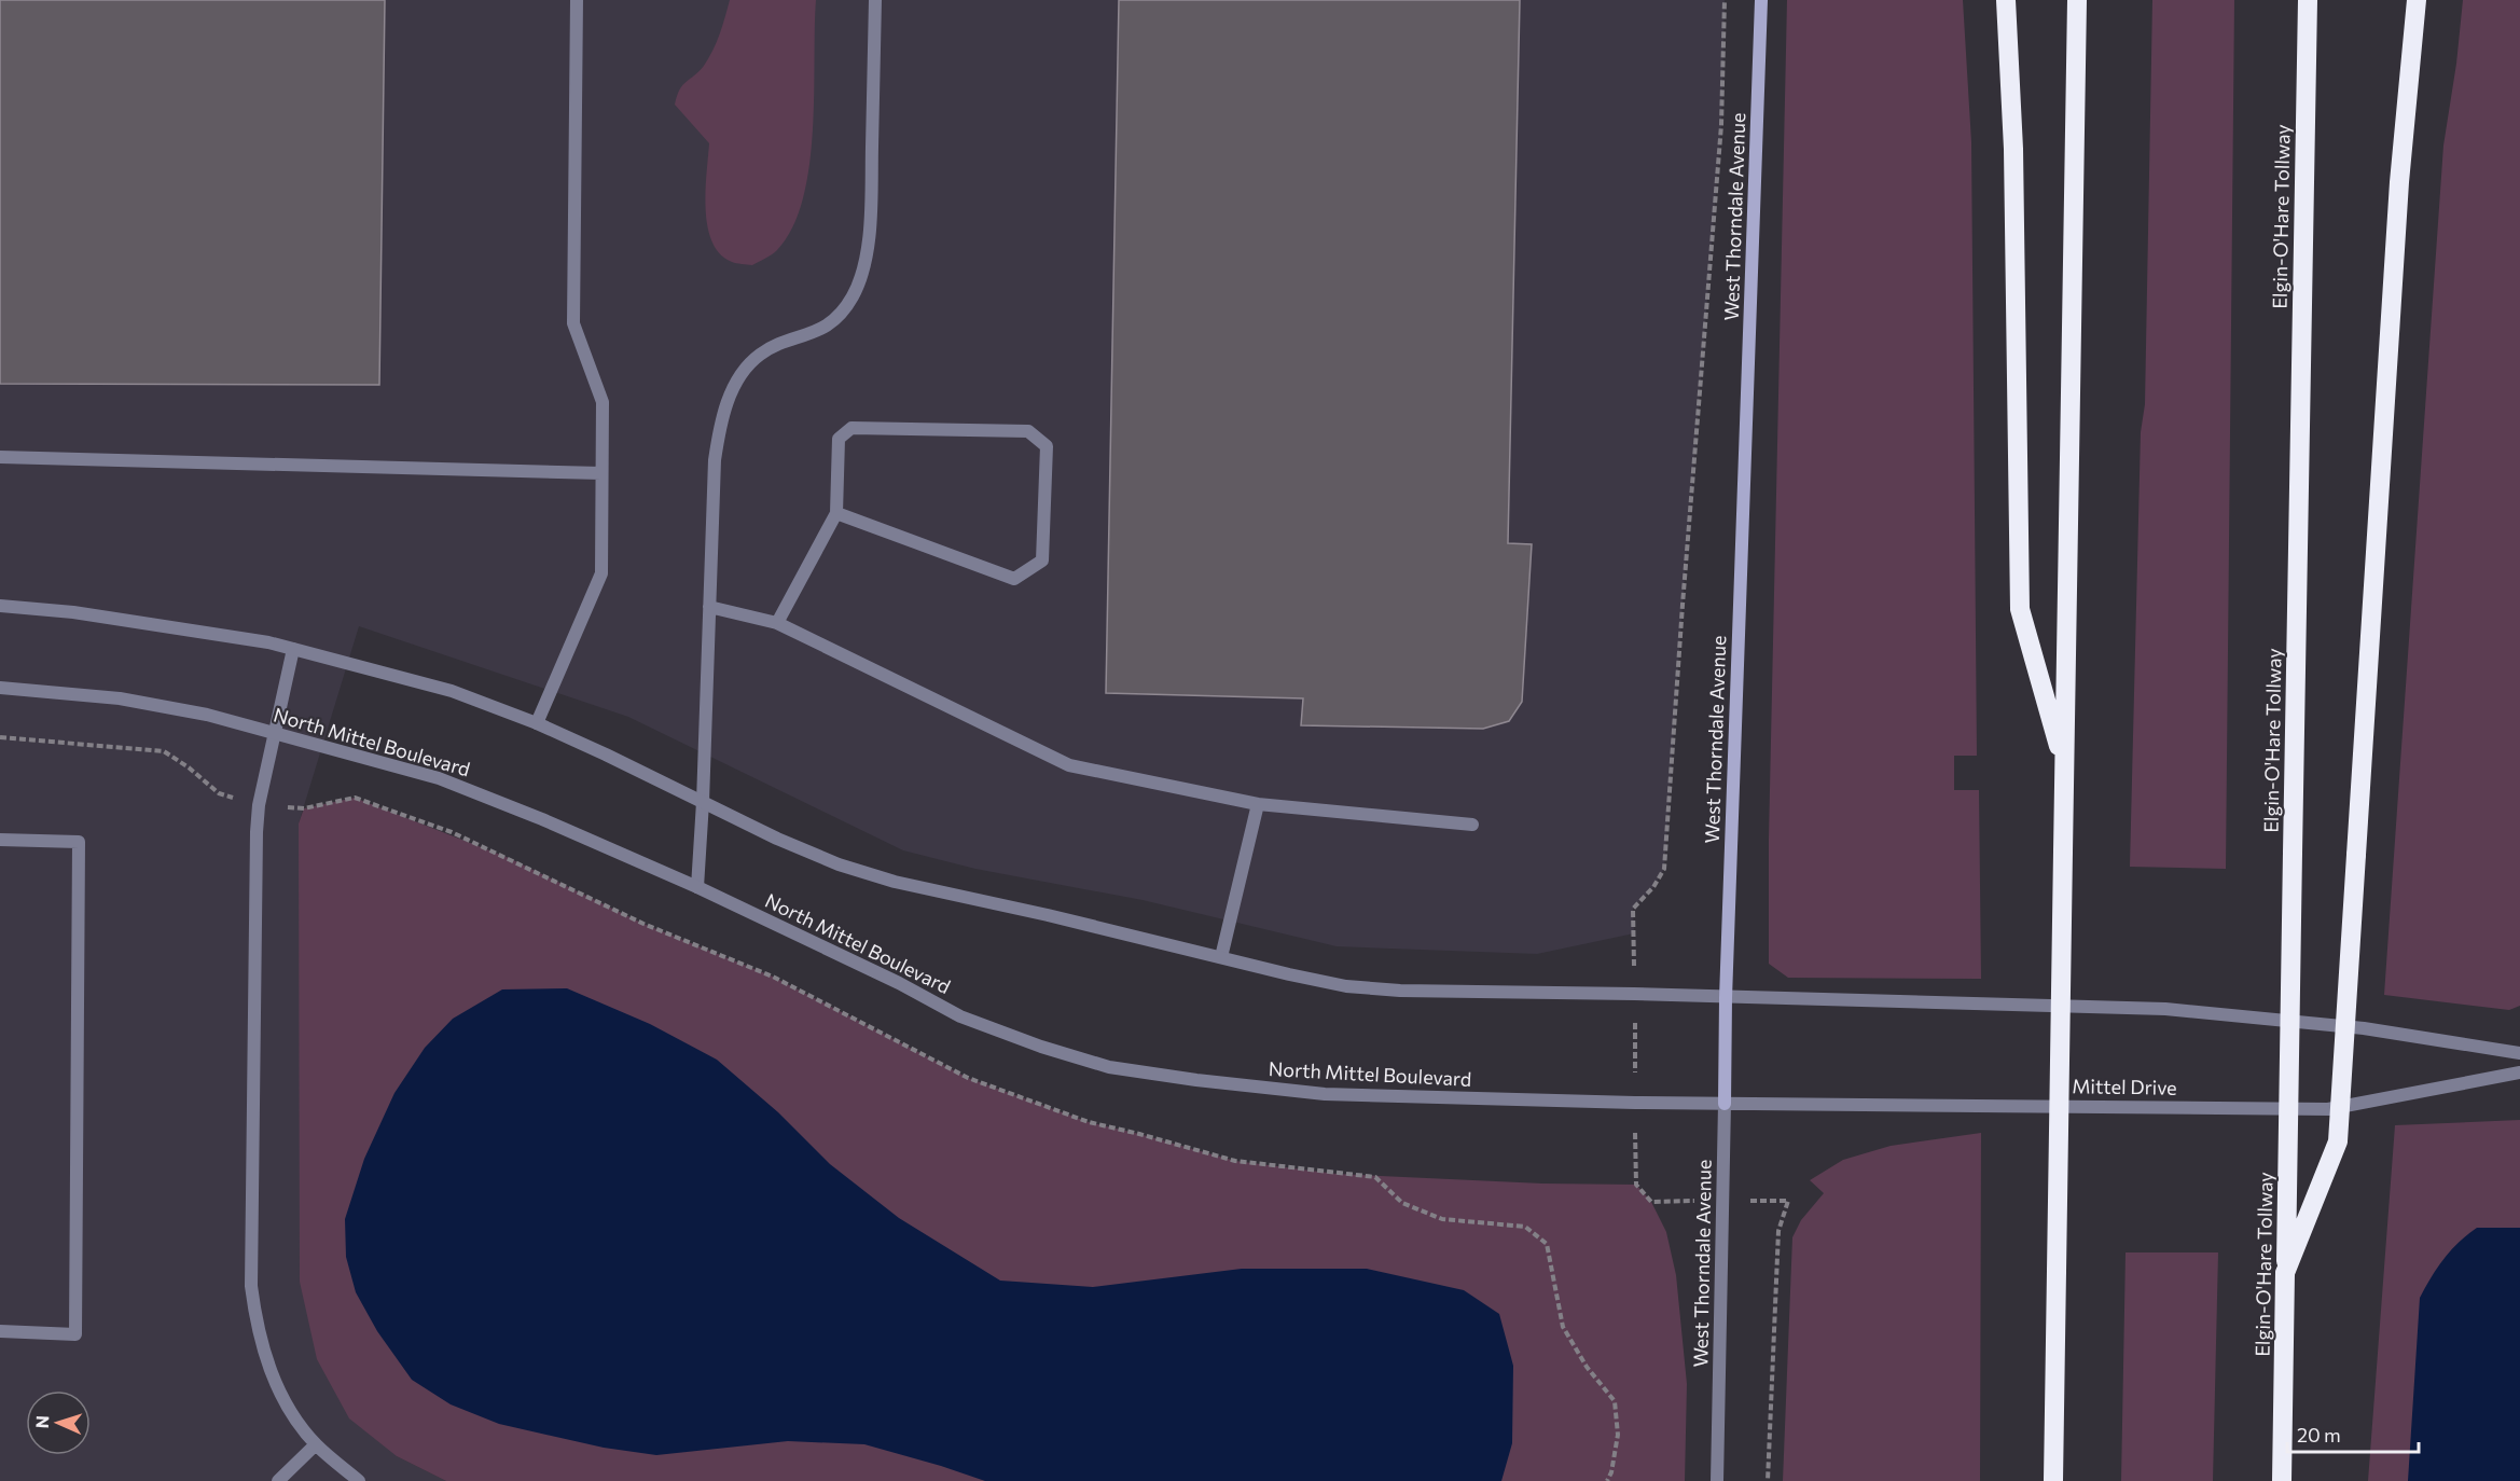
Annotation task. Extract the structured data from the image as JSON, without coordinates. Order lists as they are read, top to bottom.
{
  "streets": {
    "highway": ["Elgin-O'Hare Tollway"],
    "main road": ["West Thorndale Avenue"],
    "street": ["North Mittel Boulevard", "Mittel Drive"]
  },
  "crossings": [
    ["West Thorndale Avenue", "North Mittel Boulevard"],
    ["West Thorndale Avenue", "Mittel Drive"],
    ["North Mittel Boulevard", "Mittel Drive"]
  ],
  "scale_bar": "20 m",
  "north": "left"
}
